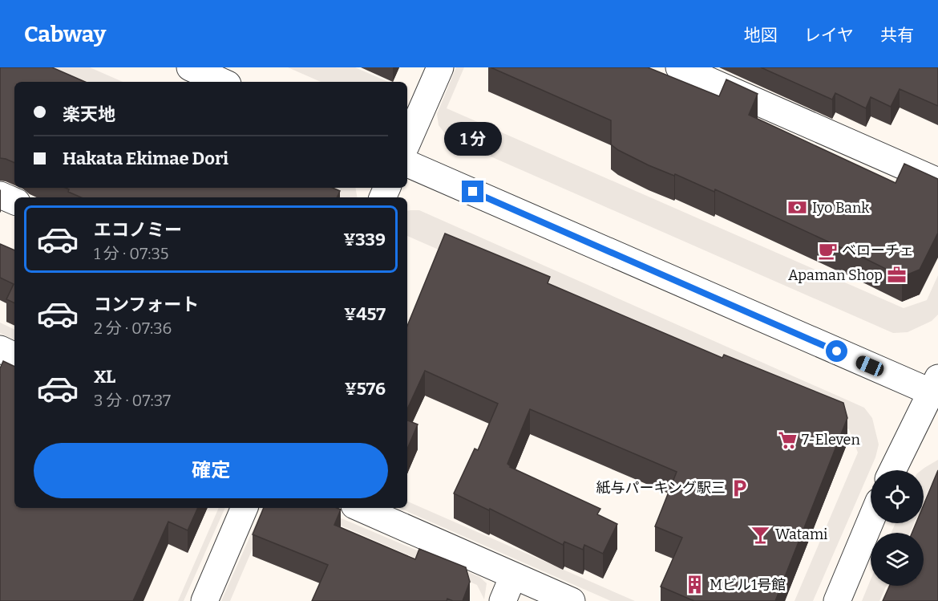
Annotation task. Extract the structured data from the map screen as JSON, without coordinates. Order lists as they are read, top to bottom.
{
  "places": {
    "bank": ["Iyo Bank"],
    "cafe": ["ベローチェ"],
    "office": ["Apaman Shop"],
    "supermarket": ["7-Eleven"],
    "parking": ["紙与パーキング駅三"],
    "bar": ["Watami"],
    "building": ["Mビル1号館"]
  },
  "page": {
    "header": "Cabway",
    "nav": ["地図", "レイヤ", "共有"],
    "banner": ["楽天地", "Hakata Ekimae Dori"],
    "bubble": "1 分",
    "list": [
      {
        "name": "エコノミー",
        "note": "1 分 · 07:35",
        "value": "¥339"
      },
      {
        "name": "コンフォート",
        "note": "2 分 · 07:36",
        "value": "¥457"
      },
      {
        "name": "XL",
        "note": "3 分 · 07:37",
        "value": "¥576"
      }
    ],
    "buttons": "確定"
  }
}
